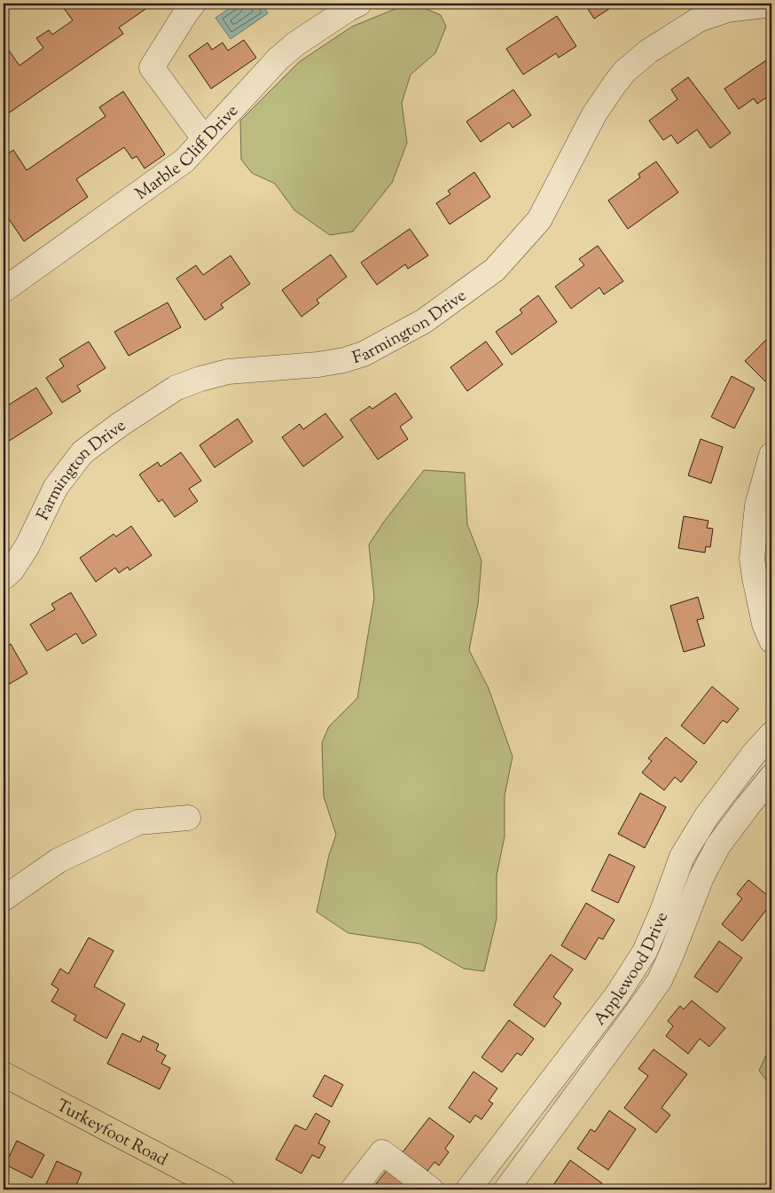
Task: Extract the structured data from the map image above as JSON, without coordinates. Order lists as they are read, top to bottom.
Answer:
{
  "streets": {
    "main road": ["Turkeyfoot Road"],
    "street": ["Marble Cliff Drive", "Farmington Drive", "Applewood Drive"]
  }
}
